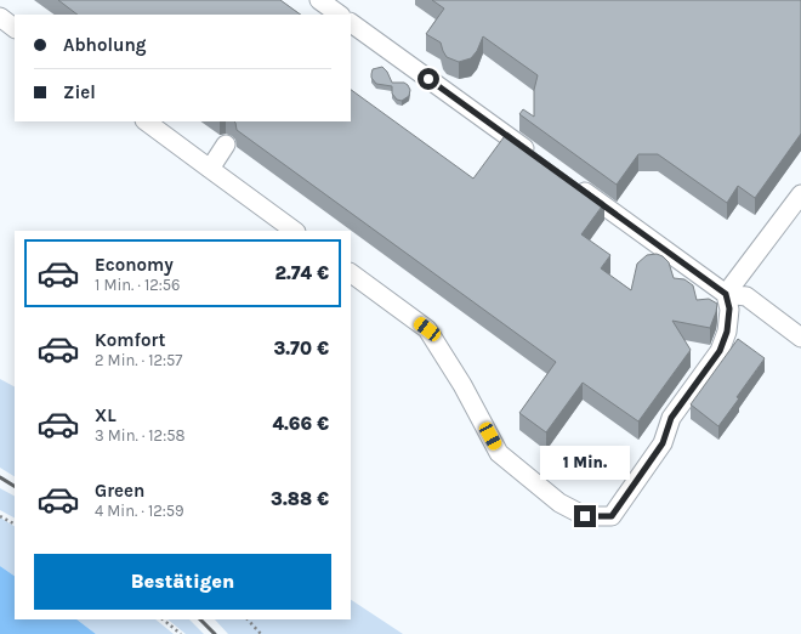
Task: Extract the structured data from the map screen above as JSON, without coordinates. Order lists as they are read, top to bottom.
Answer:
{
  "page": {
    "banner": ["Abholung", "Ziel"],
    "list": [
      {
        "name": "Economy",
        "note": "1 Min. · 12:56",
        "value": "2.74 €"
      },
      {
        "name": "Komfort",
        "note": "2 Min. · 12:57",
        "value": "3.70 €"
      },
      {
        "name": "XL",
        "note": "3 Min. · 12:58",
        "value": "4.66 €"
      },
      {
        "name": "Green",
        "note": "4 Min. · 12:59",
        "value": "3.88 €"
      }
    ],
    "bubble": "1 Min.",
    "buttons": "Bestätigen"
  }
}
